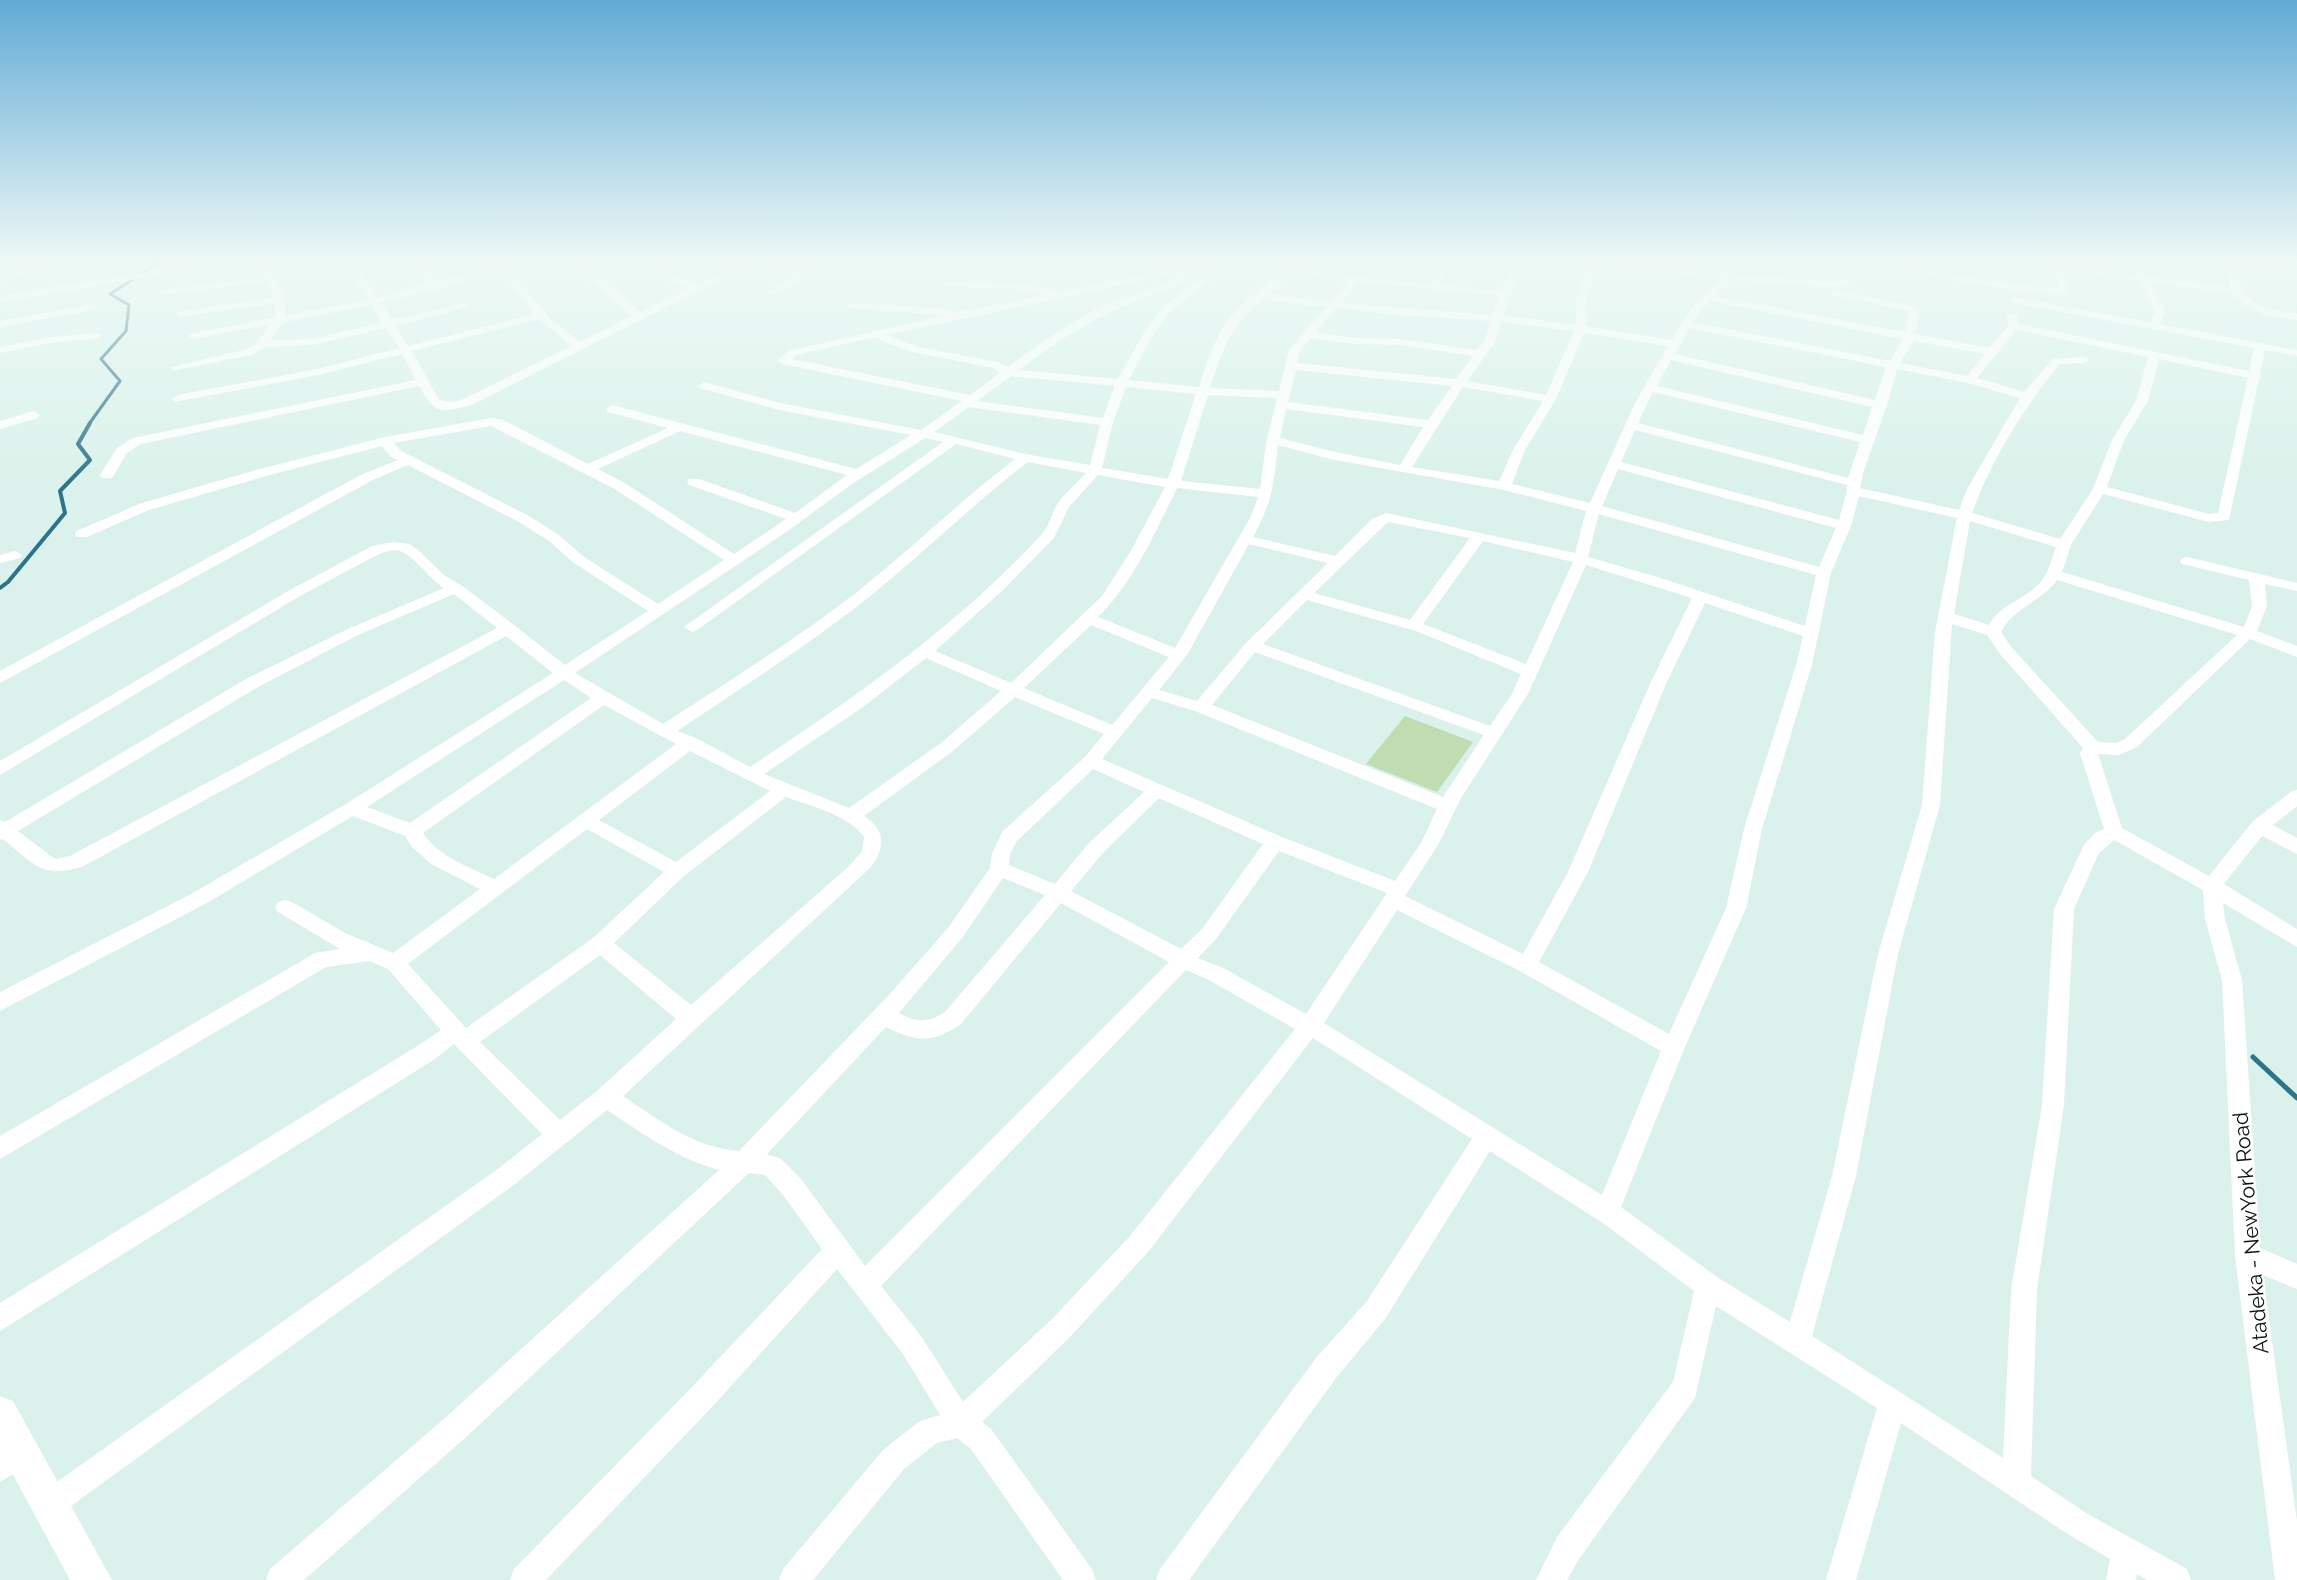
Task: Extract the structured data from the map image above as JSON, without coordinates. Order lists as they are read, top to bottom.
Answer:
{
  "streets": {
    "street": ["Atadeka - NewYork Road"]
  }
}
